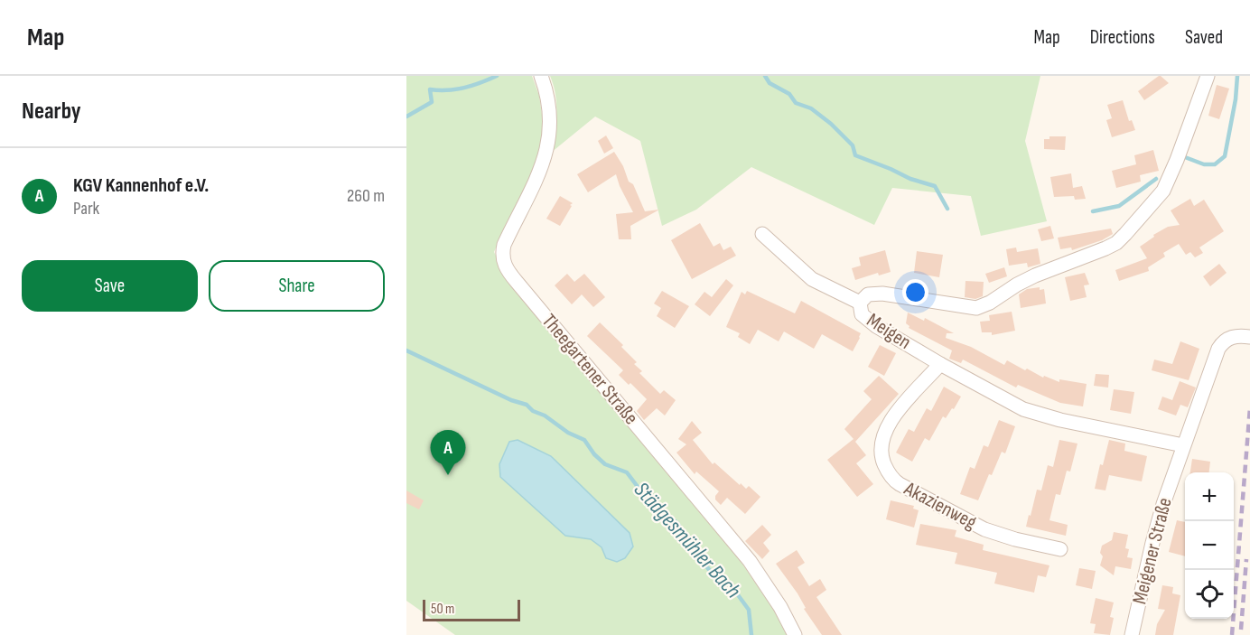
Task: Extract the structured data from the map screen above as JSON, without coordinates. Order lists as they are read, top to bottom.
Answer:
{
  "streets": {
    "street": [
      "Meigen",
      "Theegartener Straße",
      "Akazienweg",
      "Meigener Straße"
    ]
  },
  "crossings": [
    ["Meigen", "Akazienweg"],
    ["Meigen", "Meigener Straße"]
  ],
  "water": ["Städgesmühler Bach"],
  "scale_bar": "50 m",
  "page": {
    "header": "Map",
    "nav": ["Map", "Directions", "Saved"],
    "heading": "Nearby",
    "list": [
      {
        "mark": "A",
        "name": "KGV Kannenhof e.V.",
        "note": "Park",
        "value": "260 m"
      }
    ],
    "buttons": ["Save", "Share"],
    "pins": "A",
    "map_buttons": ["+", "−"],
    "scale": "50 m"
  }
}
